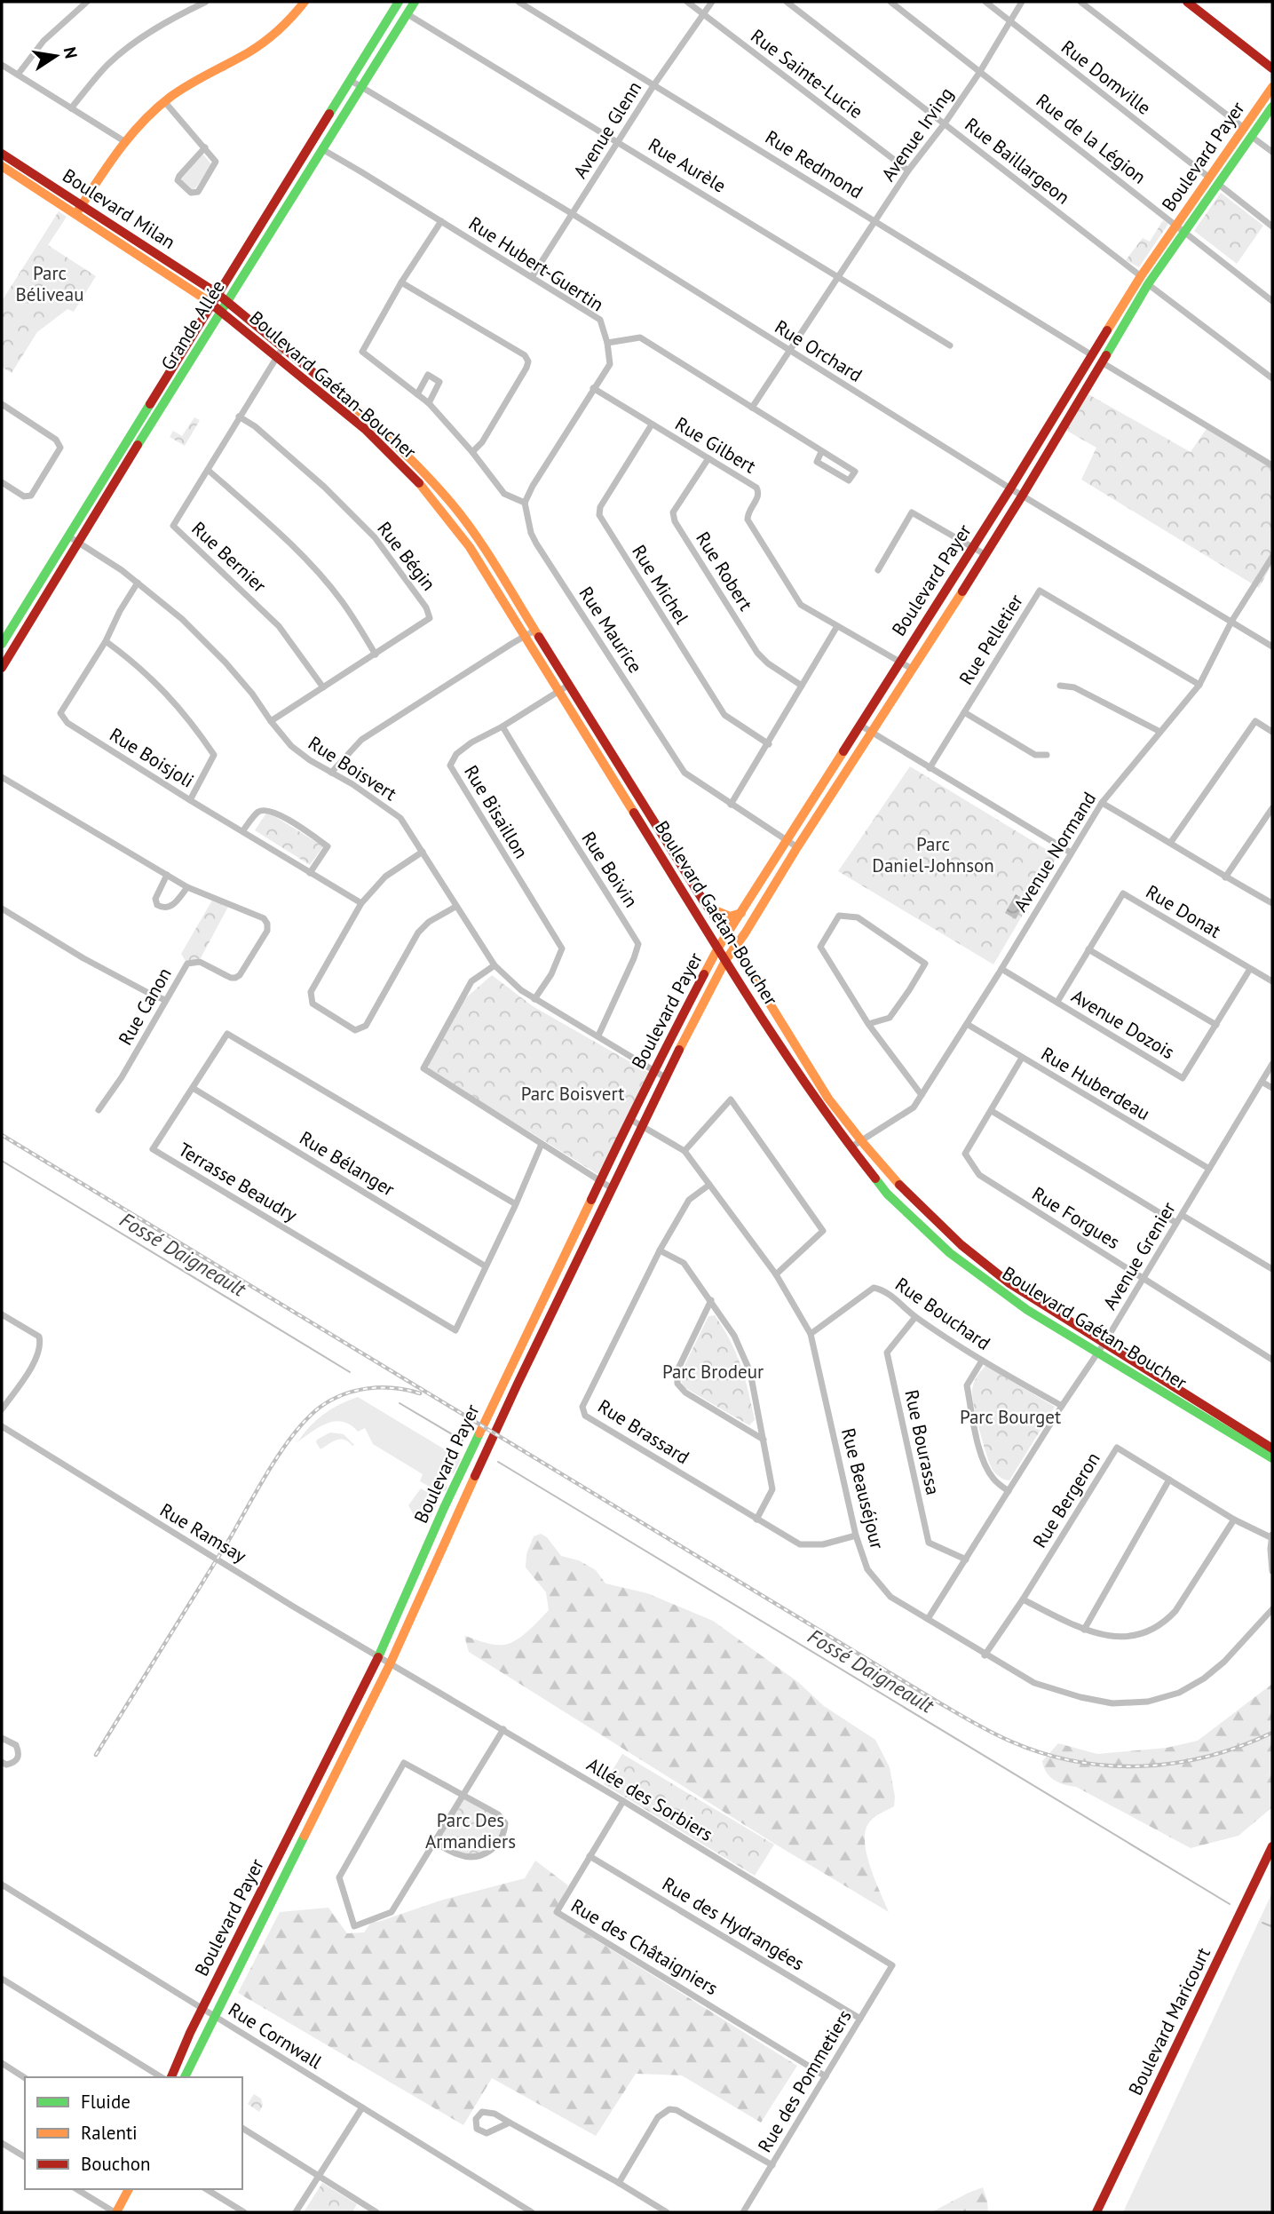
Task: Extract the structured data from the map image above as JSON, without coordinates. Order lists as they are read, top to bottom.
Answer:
{
  "streets": {
    "street": [
      "Rue Sainte-Lucie",
      "Rue Domville",
      "Avenue Glenn",
      "Avenue Irving",
      "Rue de la Légion",
      "Boulevard Payer",
      "Rue Baillargeon",
      "Rue Redmond",
      "Rue Aurèle",
      "Boulevard Milan",
      "Rue Hubert-Guertin",
      "Grande Allée",
      "Rue Orchard",
      "Boulevard Gaétan-Boucher",
      "Rue Gilbert",
      "Rue Bégin",
      "Rue Bernier",
      "Rue Robert",
      "Rue Michel",
      "Rue Maurice",
      "Rue Pelletier",
      "Rue Boisjoli",
      "Rue Boisvert",
      "Rue Bisaillon",
      "Avenue Normand",
      "Rue Boivin",
      "Rue Donat",
      "Rue Canon",
      "Avenue Dozois",
      "Rue Huberdeau",
      "Rue Bélanger",
      "Terrasse Beaudry",
      "Rue Forgues",
      "Avenue Grenier",
      "Rue Bouchard",
      "Rue Brassard",
      "Rue Bourassa",
      "Rue Beauséjour",
      "Rue Bergeron",
      "Rue Ramsay",
      "Allée des Sorbiers",
      "Rue des Hydrangées",
      "Rue des Châtaigniers",
      "Boulevard Maricourt",
      "Rue Cornwall",
      "Rue des Pommetiers"
    ]
  },
  "crossings": [
    ["Rue Sainte-Lucie", "Avenue Glenn"],
    ["Rue Sainte-Lucie", "Avenue Irving"],
    ["Rue Domville", "Avenue Irving"],
    ["Rue Domville", "Boulevard Payer"],
    ["Avenue Glenn", "Rue Redmond"],
    ["Avenue Glenn", "Rue Aurèle"],
    ["Avenue Glenn", "Rue Hubert-Guertin"],
    ["Avenue Glenn", "Rue Orchard"],
    ["Avenue Irving", "Rue de la Légion"],
    ["Avenue Irving", "Rue Baillargeon"],
    ["Avenue Irving", "Rue Redmond"],
    ["Avenue Irving", "Rue Aurèle"],
    ["Avenue Irving", "Rue Orchard"],
    ["Rue de la Légion", "Boulevard Payer"],
    ["Boulevard Payer", "Rue Baillargeon"],
    ["Boulevard Payer", "Rue Redmond"],
    ["Boulevard Payer", "Rue Orchard"],
    ["Boulevard Payer", "Boulevard Gaétan-Boucher"],
    ["Boulevard Payer", "Rue Gilbert"],
    ["Boulevard Payer", "Rue Maurice"],
    ["Boulevard Payer", "Rue Boisvert"],
    ["Boulevard Payer", "Rue Beauséjour"],
    ["Boulevard Payer", "Rue Ramsay"],
    ["Boulevard Payer", "Allée des Sorbiers"],
    ["Boulevard Payer", "Rue Cornwall"],
    ["Rue Aurèle", "Grande Allée"],
    ["Boulevard Milan", "Grande Allée"],
    ["Boulevard Milan", "Boulevard Gaétan-Boucher"],
    ["Rue Hubert-Guertin", "Grande Allée"],
    ["Grande Allée", "Rue Orchard"],
    ["Grande Allée", "Boulevard Gaétan-Boucher"],
    ["Grande Allée", "Rue Boisvert"],
    ["Rue Orchard", "Avenue Normand"],
    ["Boulevard Gaétan-Boucher", "Rue Bernier"],
    ["Boulevard Gaétan-Boucher", "Rue Bisaillon"],
    ["Boulevard Gaétan-Boucher", "Avenue Normand"],
    ["Boulevard Gaétan-Boucher", "Avenue Grenier"],
    ["Rue Gilbert", "Rue Robert"],
    ["Rue Gilbert", "Rue Michel"],
    ["Rue Bégin", "Rue Bernier"],
    ["Rue Bégin", "Rue Boisvert"],
    ["Rue Pelletier", "Avenue Normand"],
    ["Rue Boisjoli", "Rue Boisvert"],
    ["Rue Boisvert", "Rue Bisaillon"],
    ["Rue Boisvert", "Rue Boivin"],
    ["Rue Bisaillon", "Rue Boivin"],
    ["Avenue Normand", "Avenue Dozois"],
    ["Avenue Normand", "Rue Huberdeau"],
    ["Rue Donat", "Avenue Dozois"],
    ["Rue Huberdeau", "Rue Forgues"],
    ["Rue Huberdeau", "Avenue Grenier"],
    ["Rue Bélanger", "Terrasse Beaudry"],
    ["Rue Forgues", "Avenue Grenier"],
    ["Avenue Grenier", "Rue Bouchard"],
    ["Avenue Grenier", "Rue Bourassa"],
    ["Avenue Grenier", "Rue Beauséjour"],
    ["Rue Bouchard", "Rue Bourassa"],
    ["Rue Bouchard", "Rue Beauséjour"],
    ["Rue Brassard", "Rue Beauséjour"],
    ["Rue Beauséjour", "Rue Bergeron"],
    ["Rue Ramsay", "Allée des Sorbiers"],
    ["Allée des Sorbiers", "Rue des Châtaigniers"],
    ["Allée des Sorbiers", "Rue des Pommetiers"],
    ["Rue des Hydrangées", "Rue des Châtaigniers"],
    ["Rue des Hydrangées", "Rue des Pommetiers"],
    ["Rue des Châtaigniers", "Rue des Pommetiers"]
  ],
  "water": ["Fossé Daigneault"],
  "parks": [
    "Parc Béliveau",
    "Parc Daniel-Johnson",
    "Parc Boisvert",
    "Parc Brodeur",
    "Parc Bourget",
    "Parc Des Armandiers"
  ],
  "legend": ["Fluide", "Ralenti", "Bouchon"],
  "north": "right"
}
